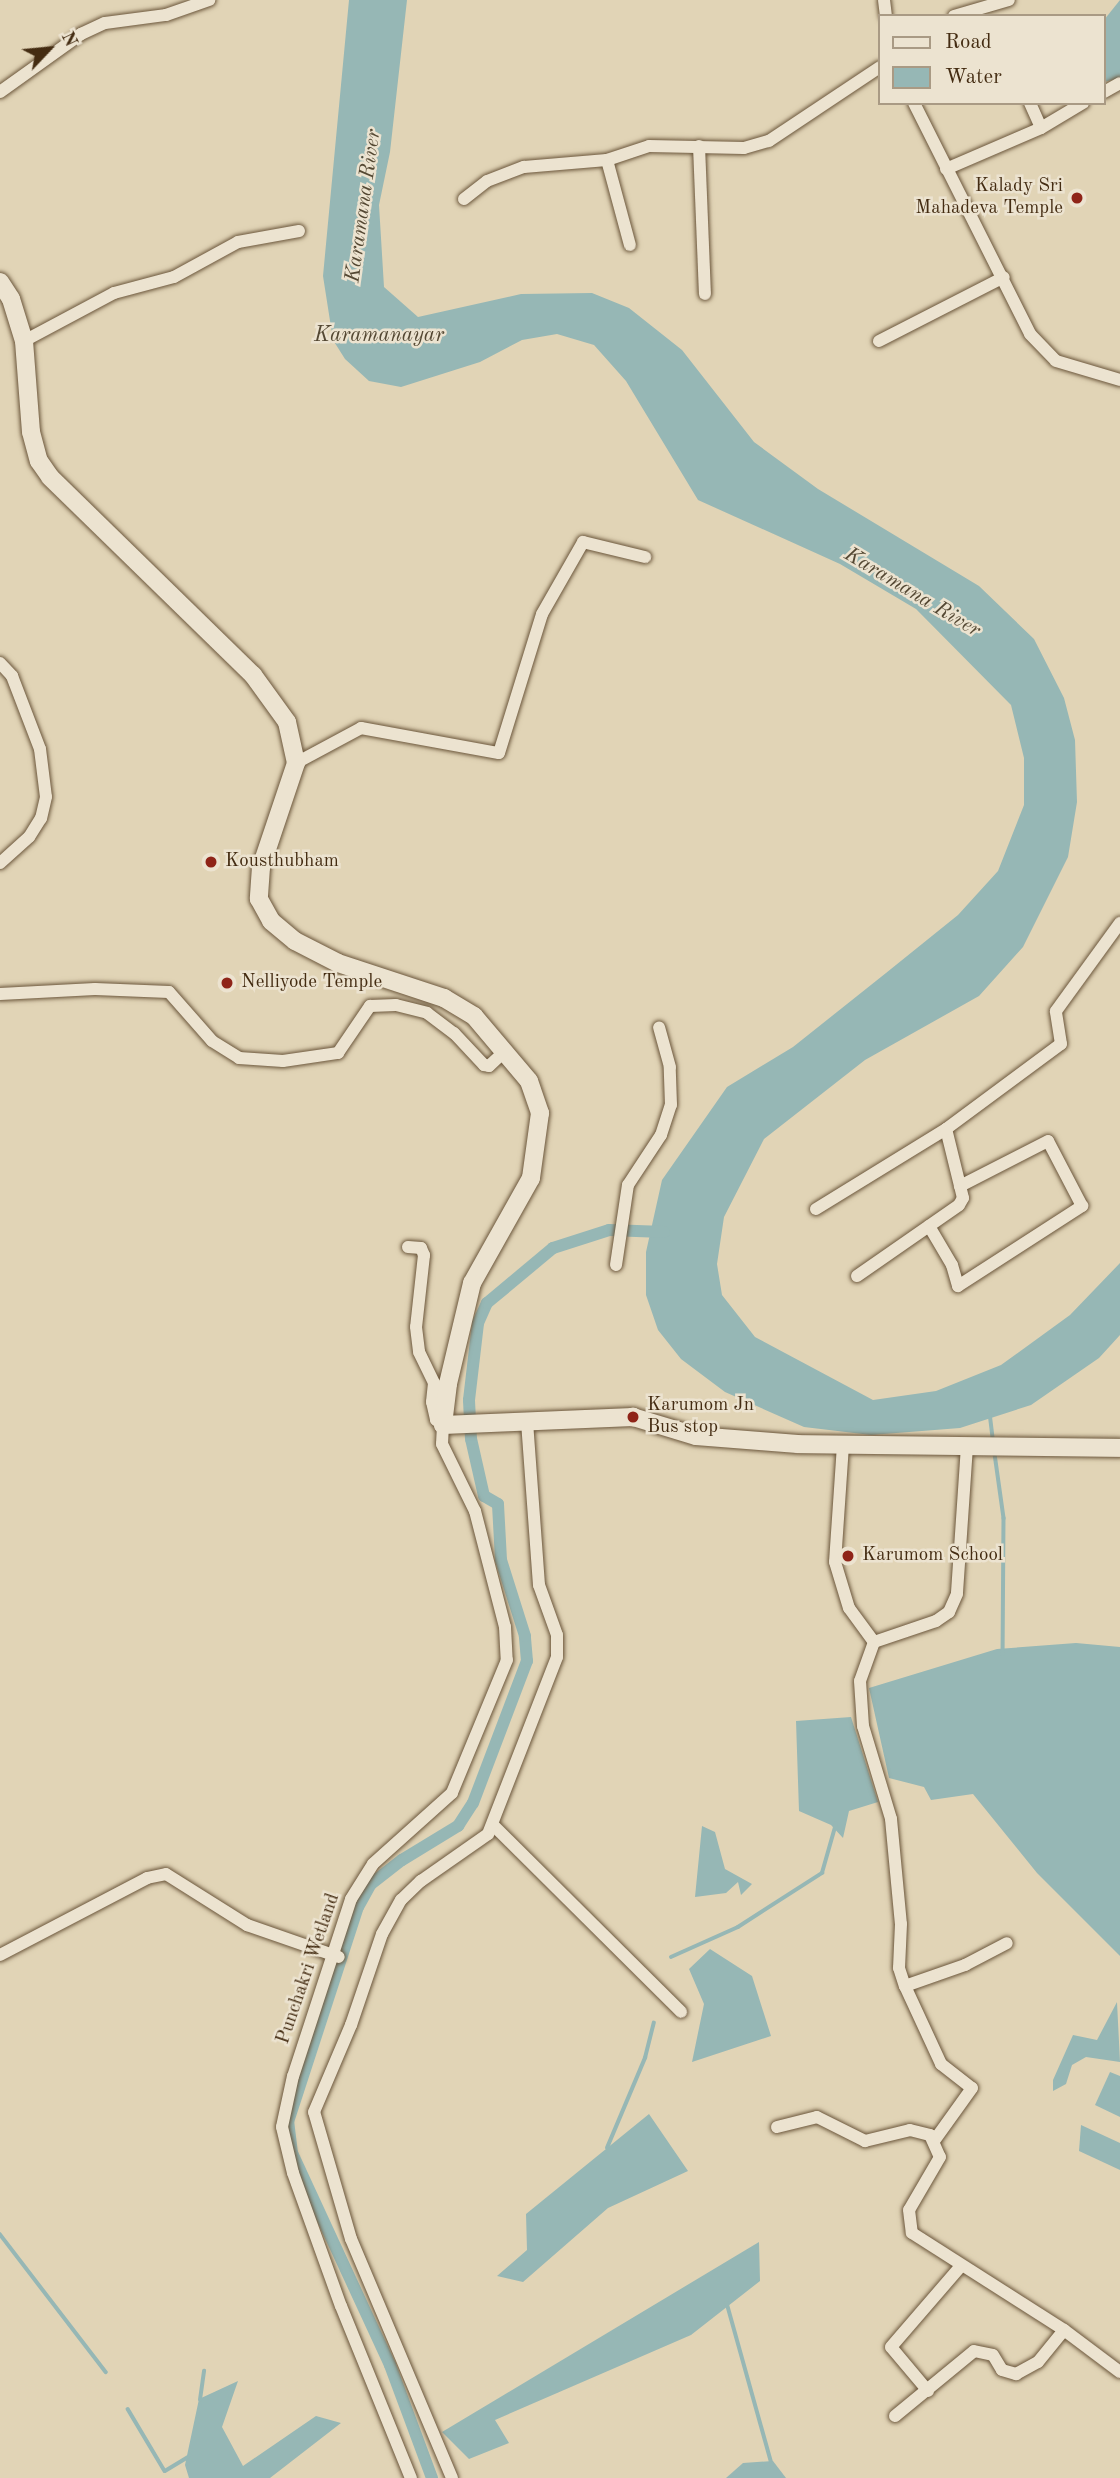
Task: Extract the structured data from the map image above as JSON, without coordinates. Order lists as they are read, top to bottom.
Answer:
{
  "streets": {
    "street": ["Punchakri Wetland"]
  },
  "water": ["Karamana River", "Karamanayar"],
  "places": [
    "Kalady Sri Mahadeva Temple",
    "Kousthubham",
    "Nelliyode Temple",
    "Karumom Jn Bus stop",
    "Karumom School"
  ],
  "legend": ["Road", "Water"],
  "north": "top right"
}
